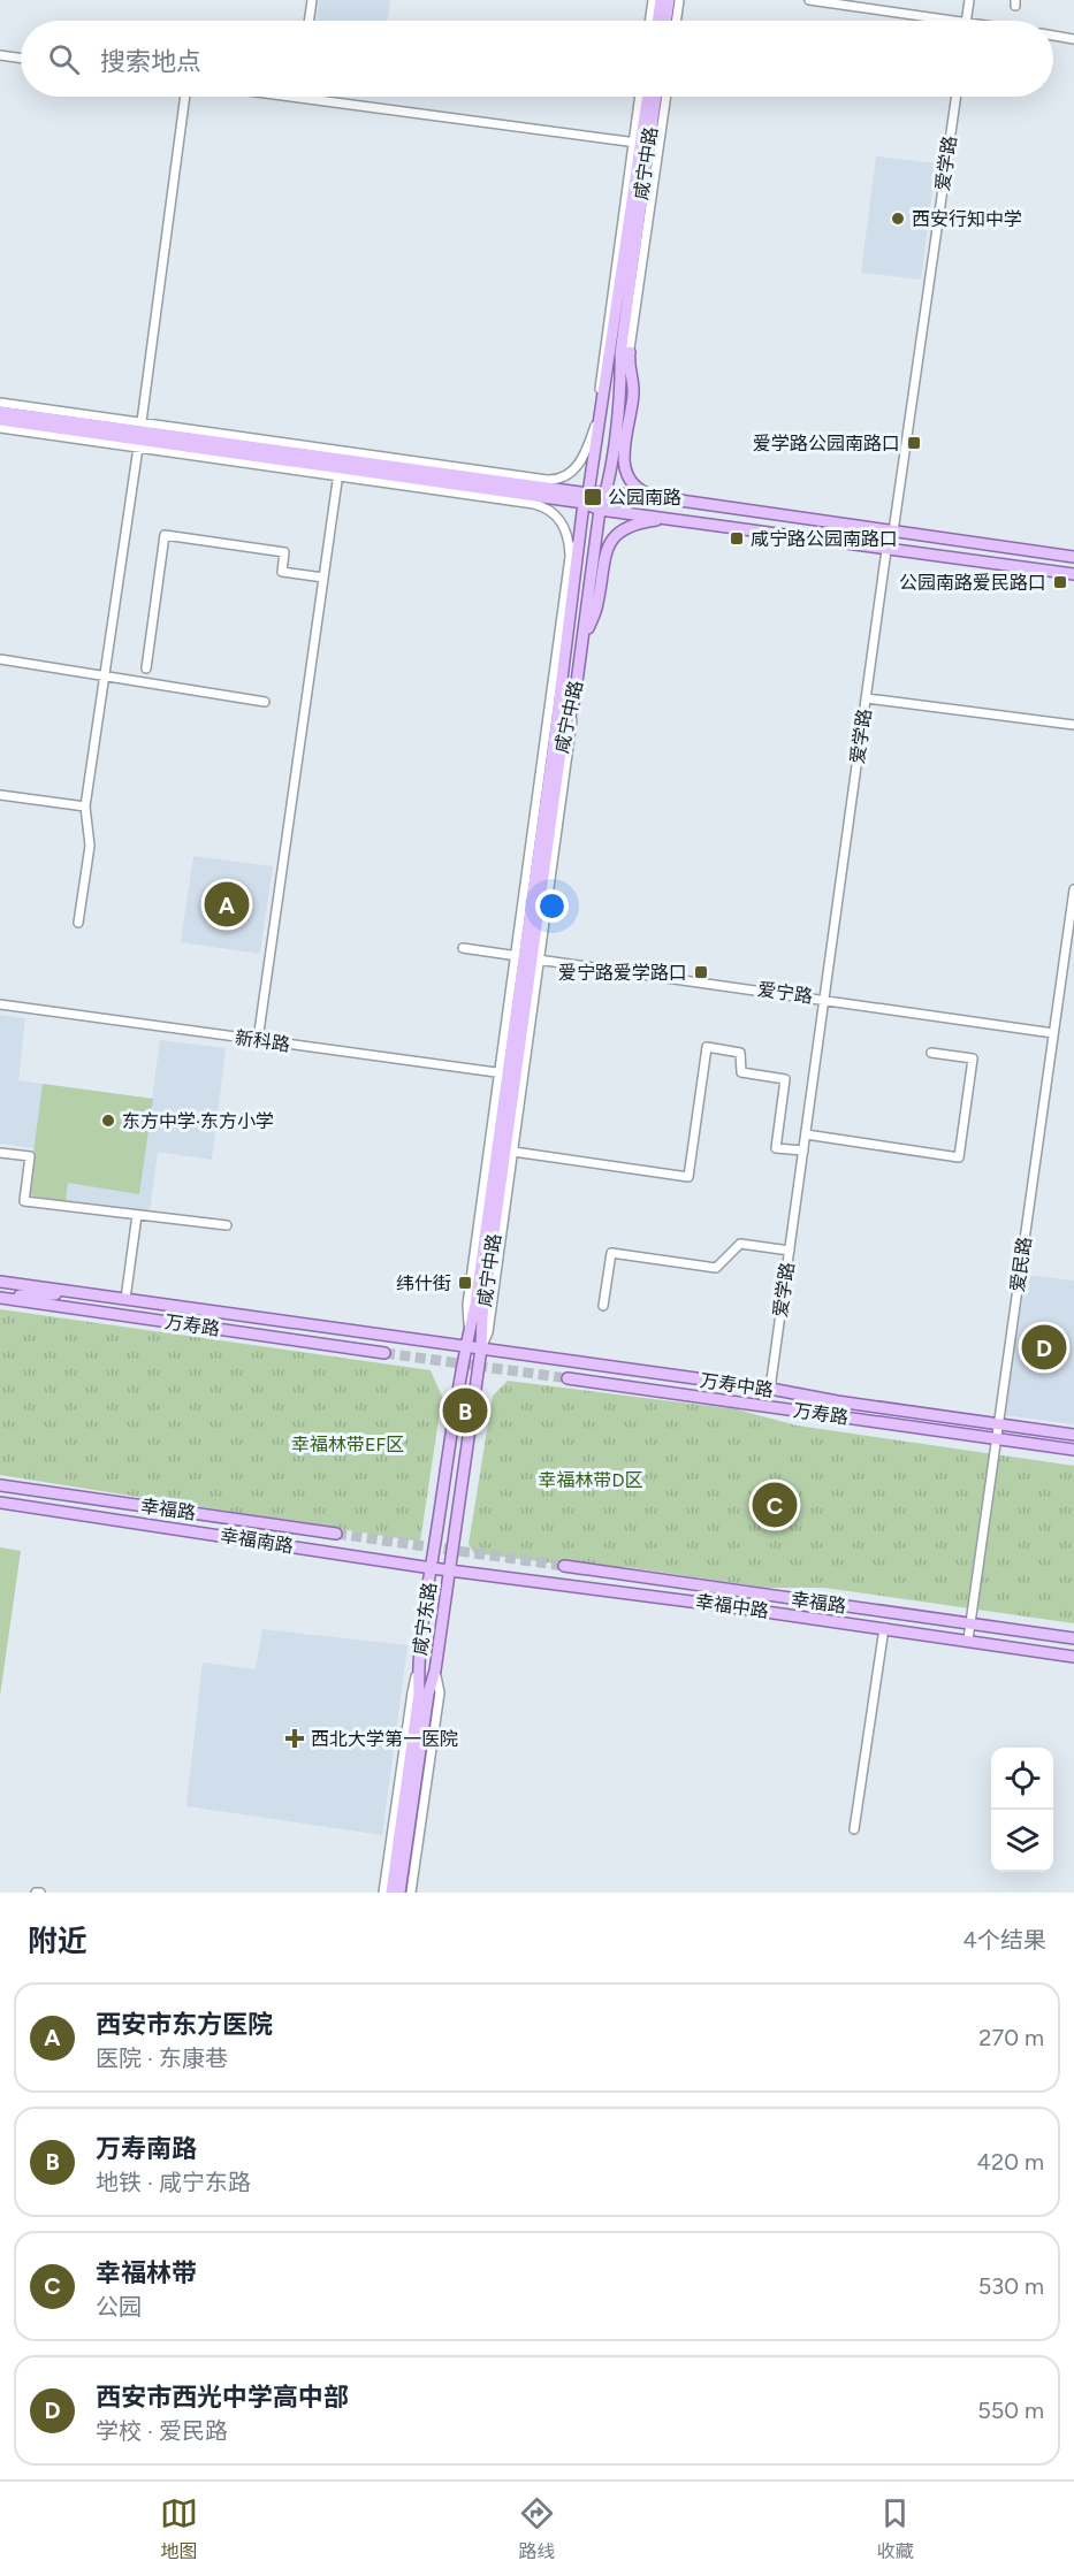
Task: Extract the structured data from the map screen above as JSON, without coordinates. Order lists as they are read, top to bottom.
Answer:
{
  "streets": {
    "main road": [
      "咸宁中路",
      "万寿路",
      "万寿中路",
      "幸福路",
      "幸福南路",
      "幸福中路",
      "咸宁东路"
    ],
    "street": [
      "爱学路",
      "爱宁路",
      "新科路",
      "爱民路"
    ]
  },
  "crossings": [
    ["咸宁中路", "爱宁路"],
    ["咸宁中路", "新科路"],
    ["咸宁中路", "万寿中路"],
    ["咸宁中路", "咸宁东路"],
    ["爱学路", "爱宁路"],
    ["爱学路", "万寿中路"],
    ["爱宁路", "爱民路"],
    ["爱民路", "万寿路"],
    ["爱民路", "万寿中路"],
    ["爱民路", "幸福路"],
    ["爱民路", "幸福中路"],
    ["万寿中路", "咸宁东路"],
    ["幸福南路", "幸福中路"],
    ["幸福南路", "咸宁东路"],
    ["幸福中路", "咸宁东路"]
  ],
  "parks": ["幸福林带EF区", "幸福林带D区"],
  "places": {
    "other": ["西安行知中学", "东方中学·东方小学"],
    "transit": [
      "爱学路公园南路口",
      "公园南路",
      "咸宁路公园南路口",
      "公园南路爱民路口",
      "爱宁路爱学路口",
      "纬什街"
    ],
    "health": ["西北大学第一医院"]
  },
  "page": {
    "search": "搜索地点",
    "pins": [
      "A",
      "D",
      "B",
      "C"
    ],
    "heading": ["附近", "4个结果"],
    "list": [
      {
        "mark": "A",
        "name": "西安市东方医院",
        "note": "医院 · 东康巷",
        "value": "270 m"
      },
      {
        "mark": "B",
        "name": "万寿南路",
        "note": "地铁 · 咸宁东路",
        "value": "420 m"
      },
      {
        "mark": "C",
        "name": "幸福林带",
        "note": "公园",
        "value": "530 m"
      },
      {
        "mark": "D",
        "name": "西安市西光中学高中部",
        "note": "学校 · 爱民路",
        "value": "550 m"
      }
    ],
    "nav": ["地图", "路线", "收藏"]
  }
}
